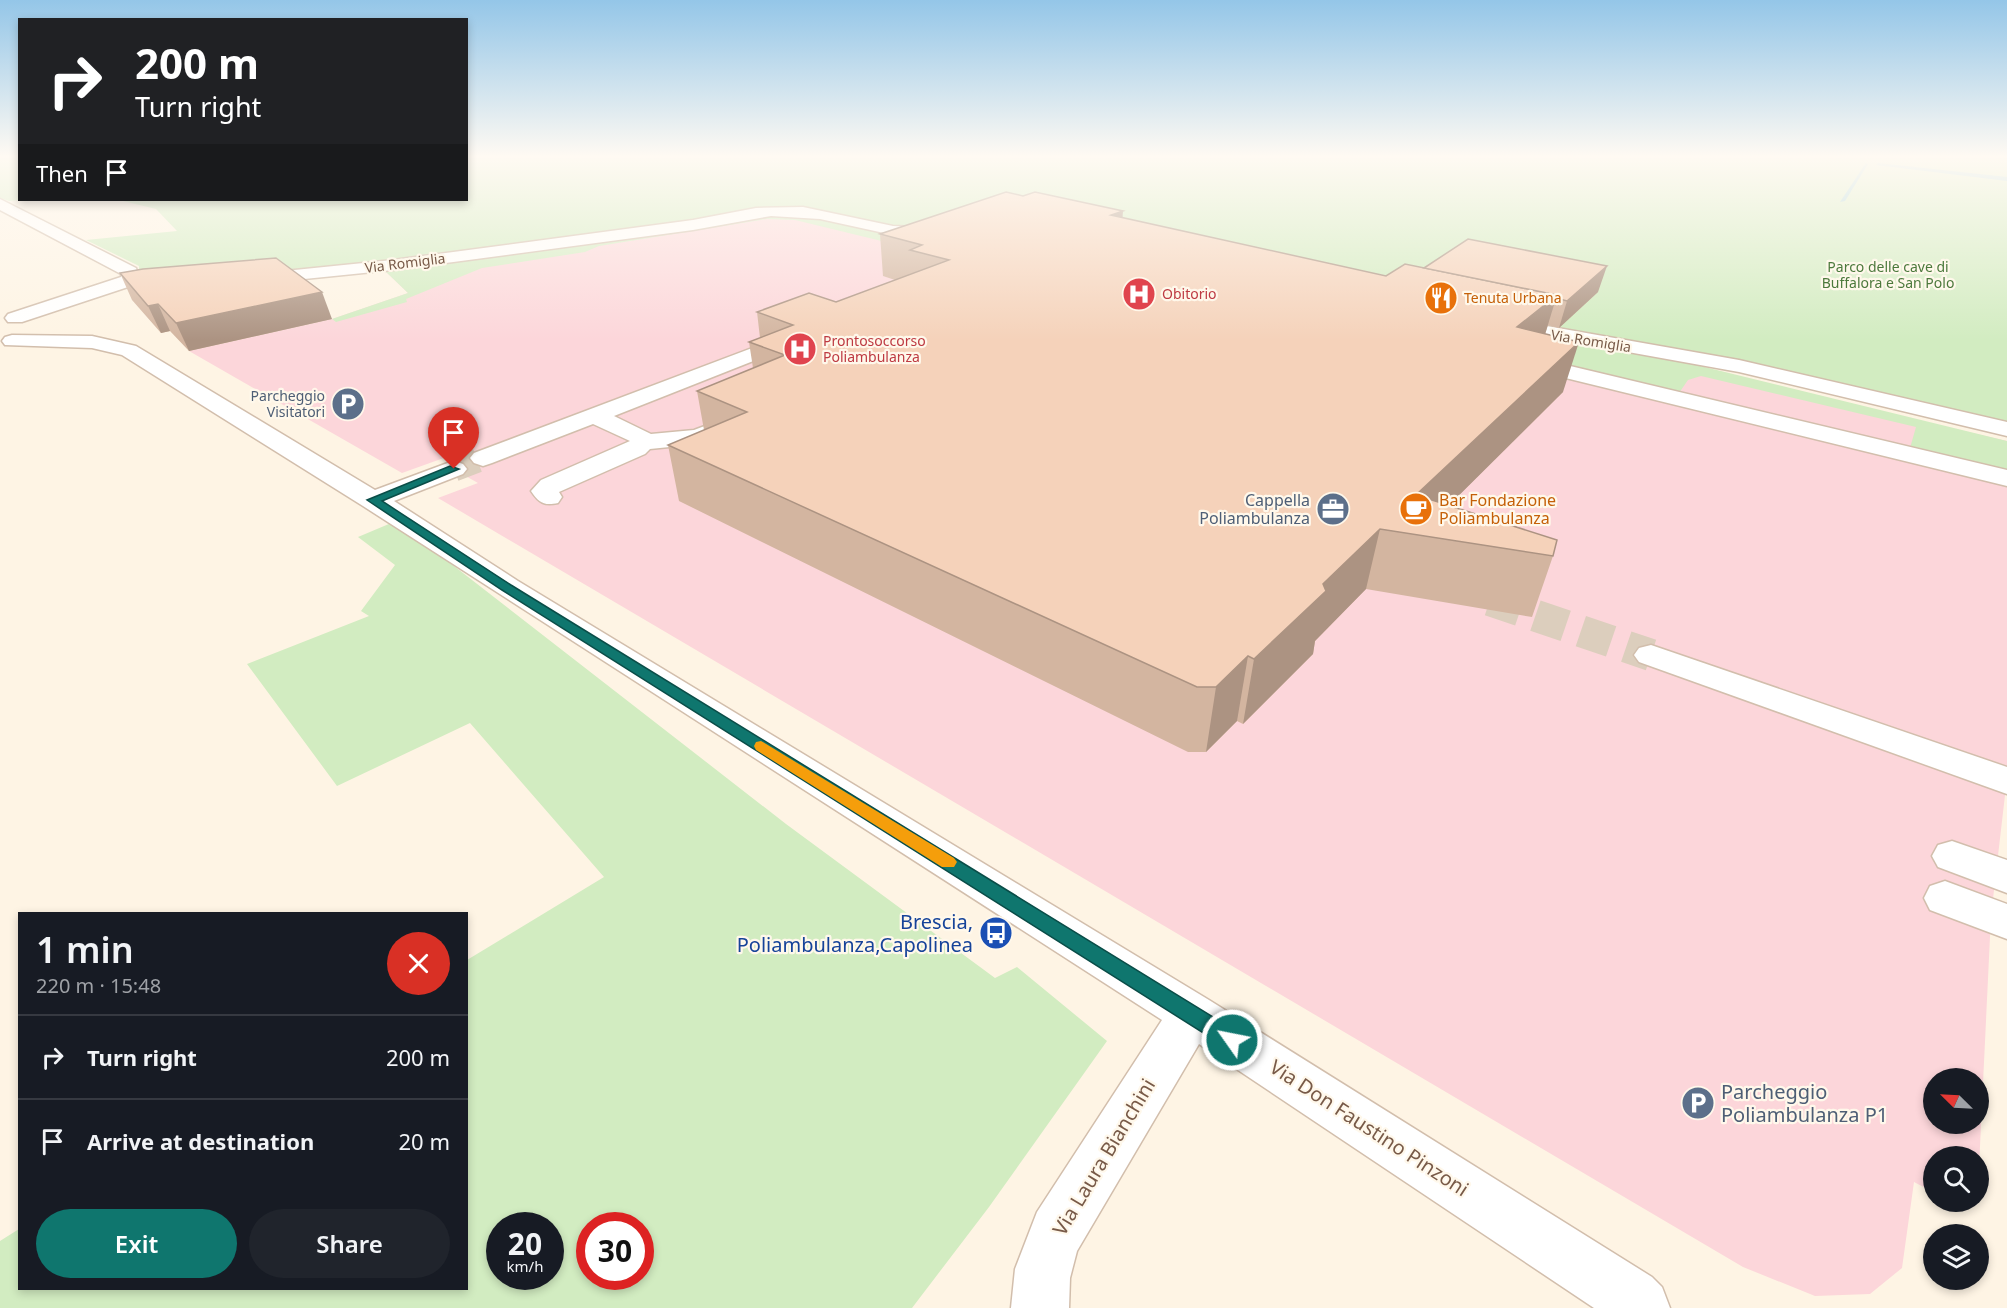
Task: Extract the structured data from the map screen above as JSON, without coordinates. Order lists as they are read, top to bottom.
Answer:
{
  "streets": {
    "street": ["Via Romiglia", "Via Don Faustino Pinzoni", "Via Laura Bianchini"]
  },
  "crossings": [
    ["Via Don Faustino Pinzoni", "Via Laura Bianchini"]
  ],
  "parks": ["Parco delle cave di Buffalora e San Polo"],
  "places": {
    "hospital": ["Obitorio", "Prontosoccorso Poliambulanza"],
    "restaurant": ["Tenuta Urbana"],
    "parking": ["Parcheggio Visitatori", "Parcheggio Poliambulanza P1"],
    "office": ["Cappella Poliambulanza"],
    "cafe": ["Bar Fondazione Poliambulanza"],
    "bus stop": ["Brescia, Poliambulanza,Capolinea"]
  },
  "north": "top left",
  "page": {
    "turn": ["200 m", "Turn right"],
    "then": "Then",
    "heading": ["1 min", "220 m · 15:48"],
    "list": [
      {
        "name": "Turn right",
        "value": "200 m"
      },
      {
        "name": "Arrive at destination",
        "value": "20 m"
      }
    ],
    "buttons": ["Exit", "Share"],
    "speed": "20 km/h",
    "limit": "30"
  }
}
